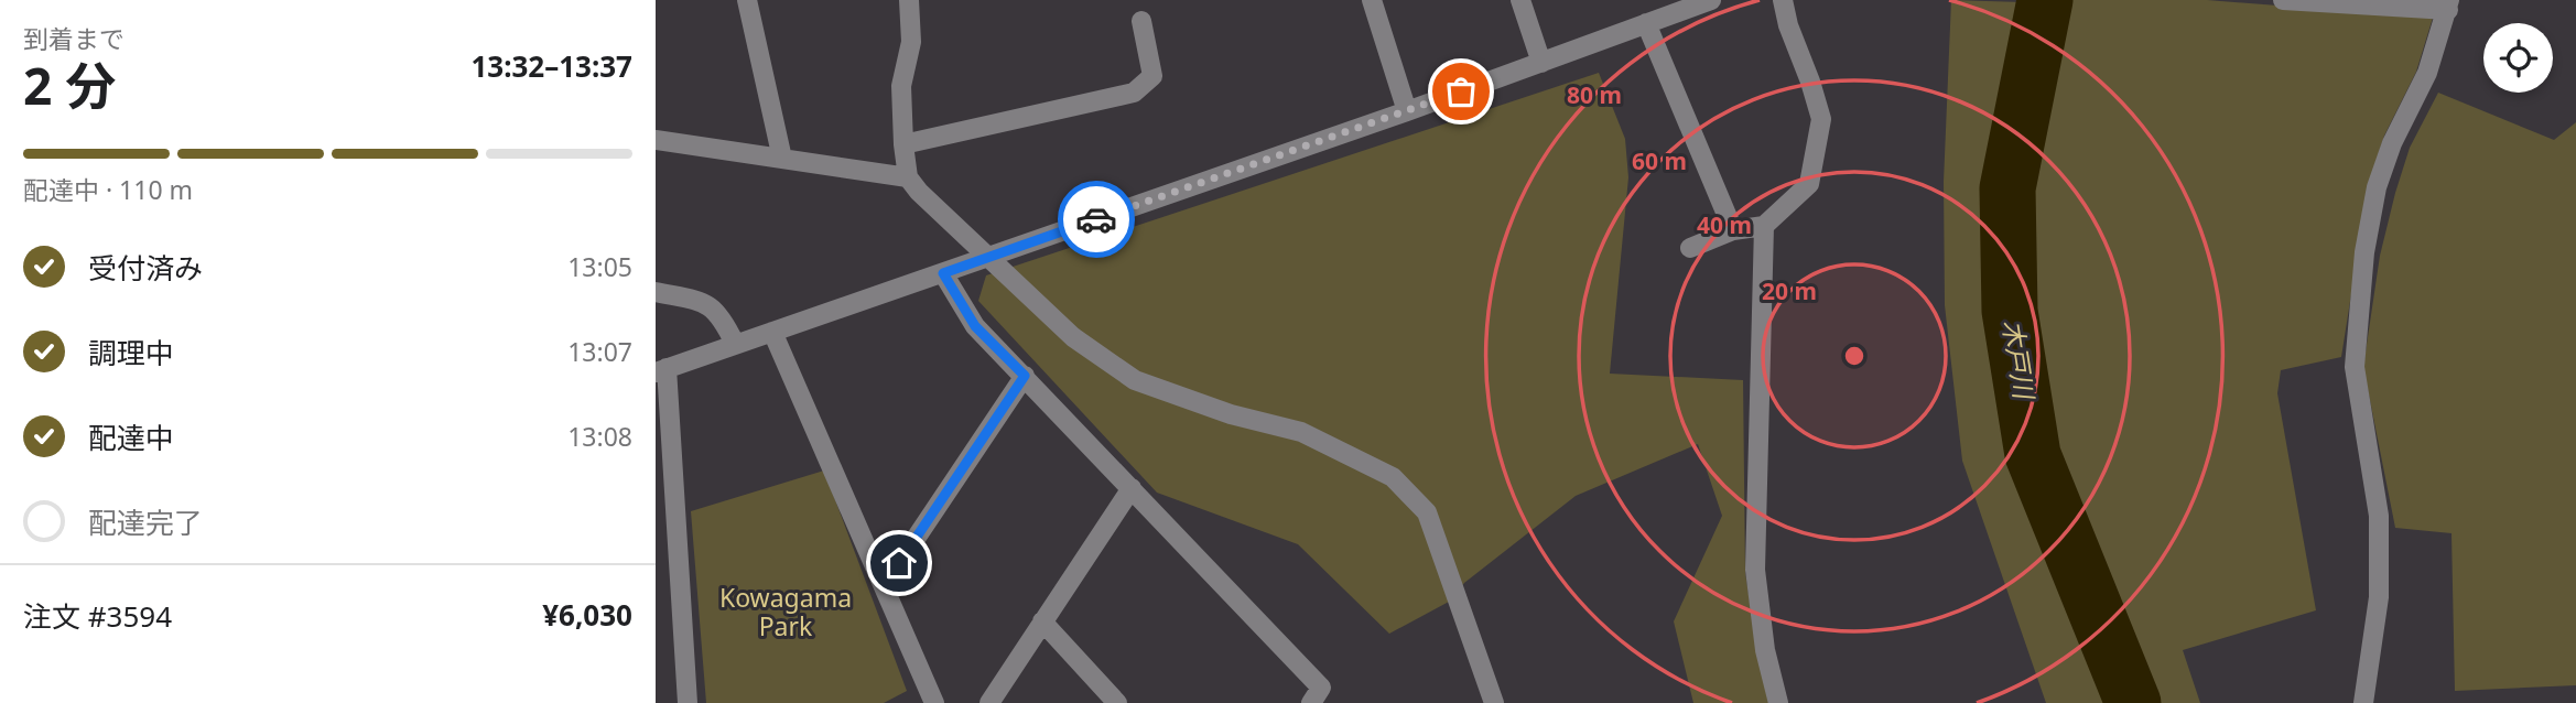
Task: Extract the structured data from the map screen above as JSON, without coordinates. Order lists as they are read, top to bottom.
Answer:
{
  "water": ["木戸川"],
  "parks": ["Kowagama Park"],
  "page": {
    "heading": ["2 分", "到着まで", "13:32–13:37"],
    "panel": ["注文 #3594", "¥6,030"],
    "bar": "配達中 · 110 m",
    "list": [
      ["受付済み", "13:05"],
      ["調理中", "13:07"],
      ["配達中", "13:08"],
      "配達完了"
    ]
  },
  "rings": [
    "80 m",
    "60 m",
    "40 m",
    "20 m"
  ]
}
